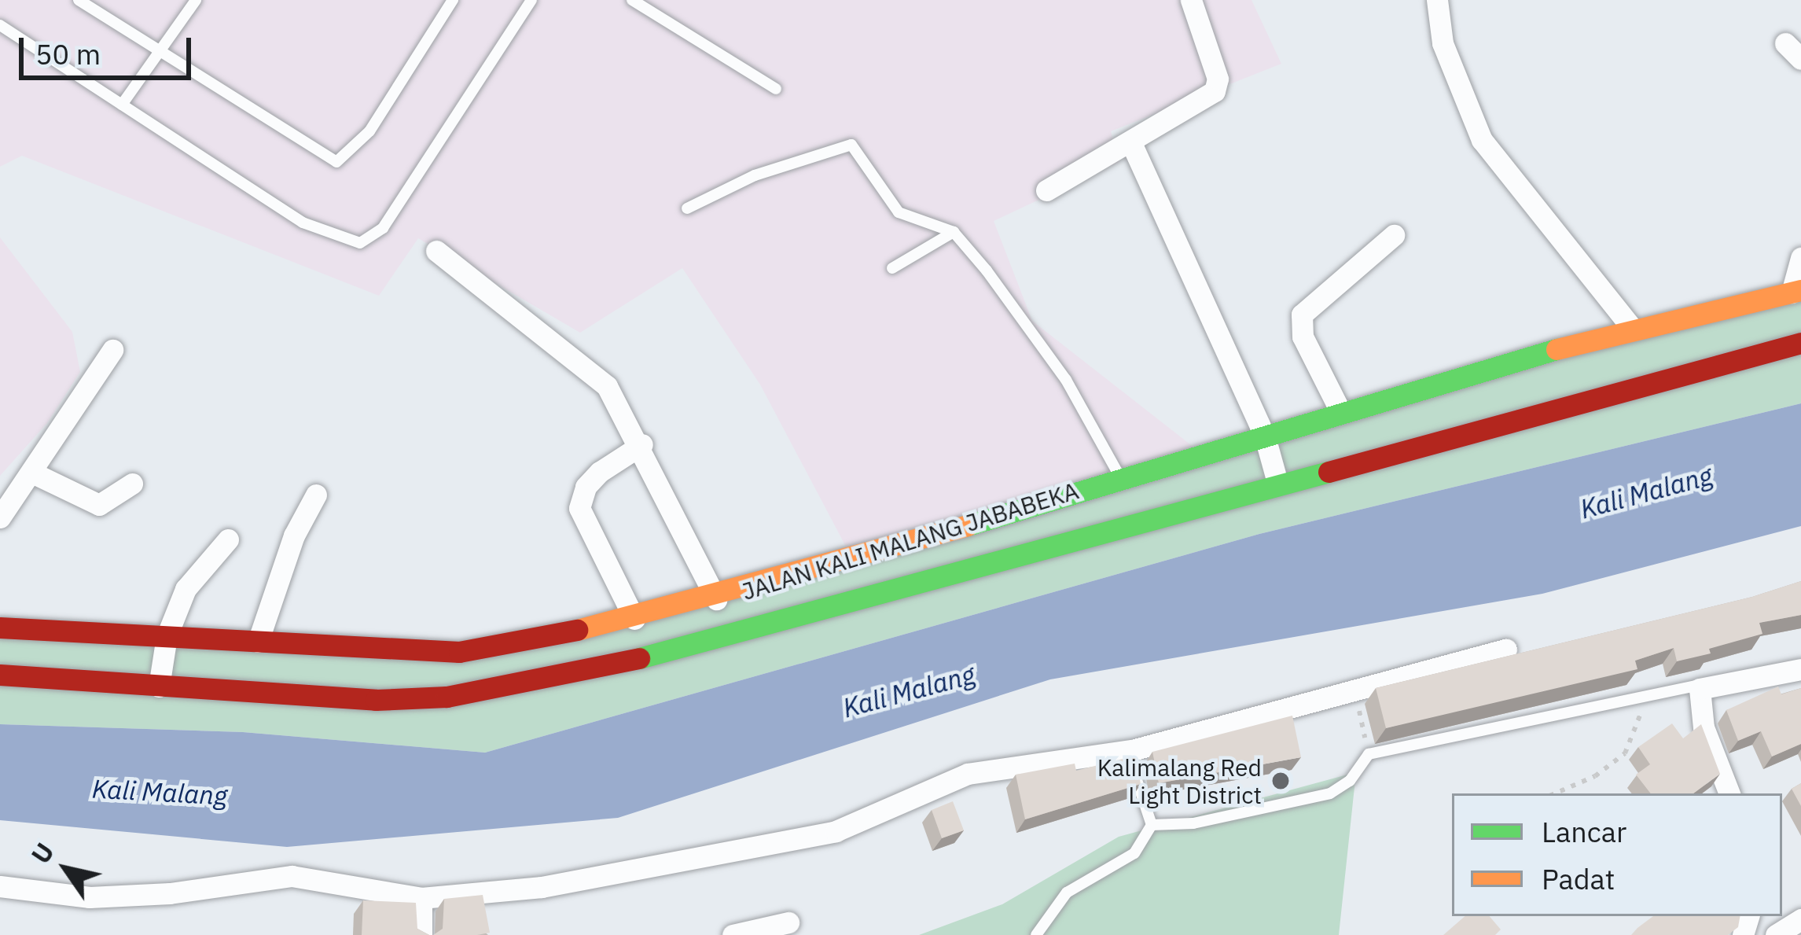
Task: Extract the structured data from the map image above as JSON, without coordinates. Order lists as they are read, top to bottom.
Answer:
{
  "streets": {
    "main road": ["JALAN KALI MALANG JABABEKA"]
  },
  "water": ["Kali Malang"],
  "places": ["Kalimalang Red Light District"],
  "legend": ["Lancar", "Padat"],
  "scale_bar": "50 m",
  "north": "top left"
}
